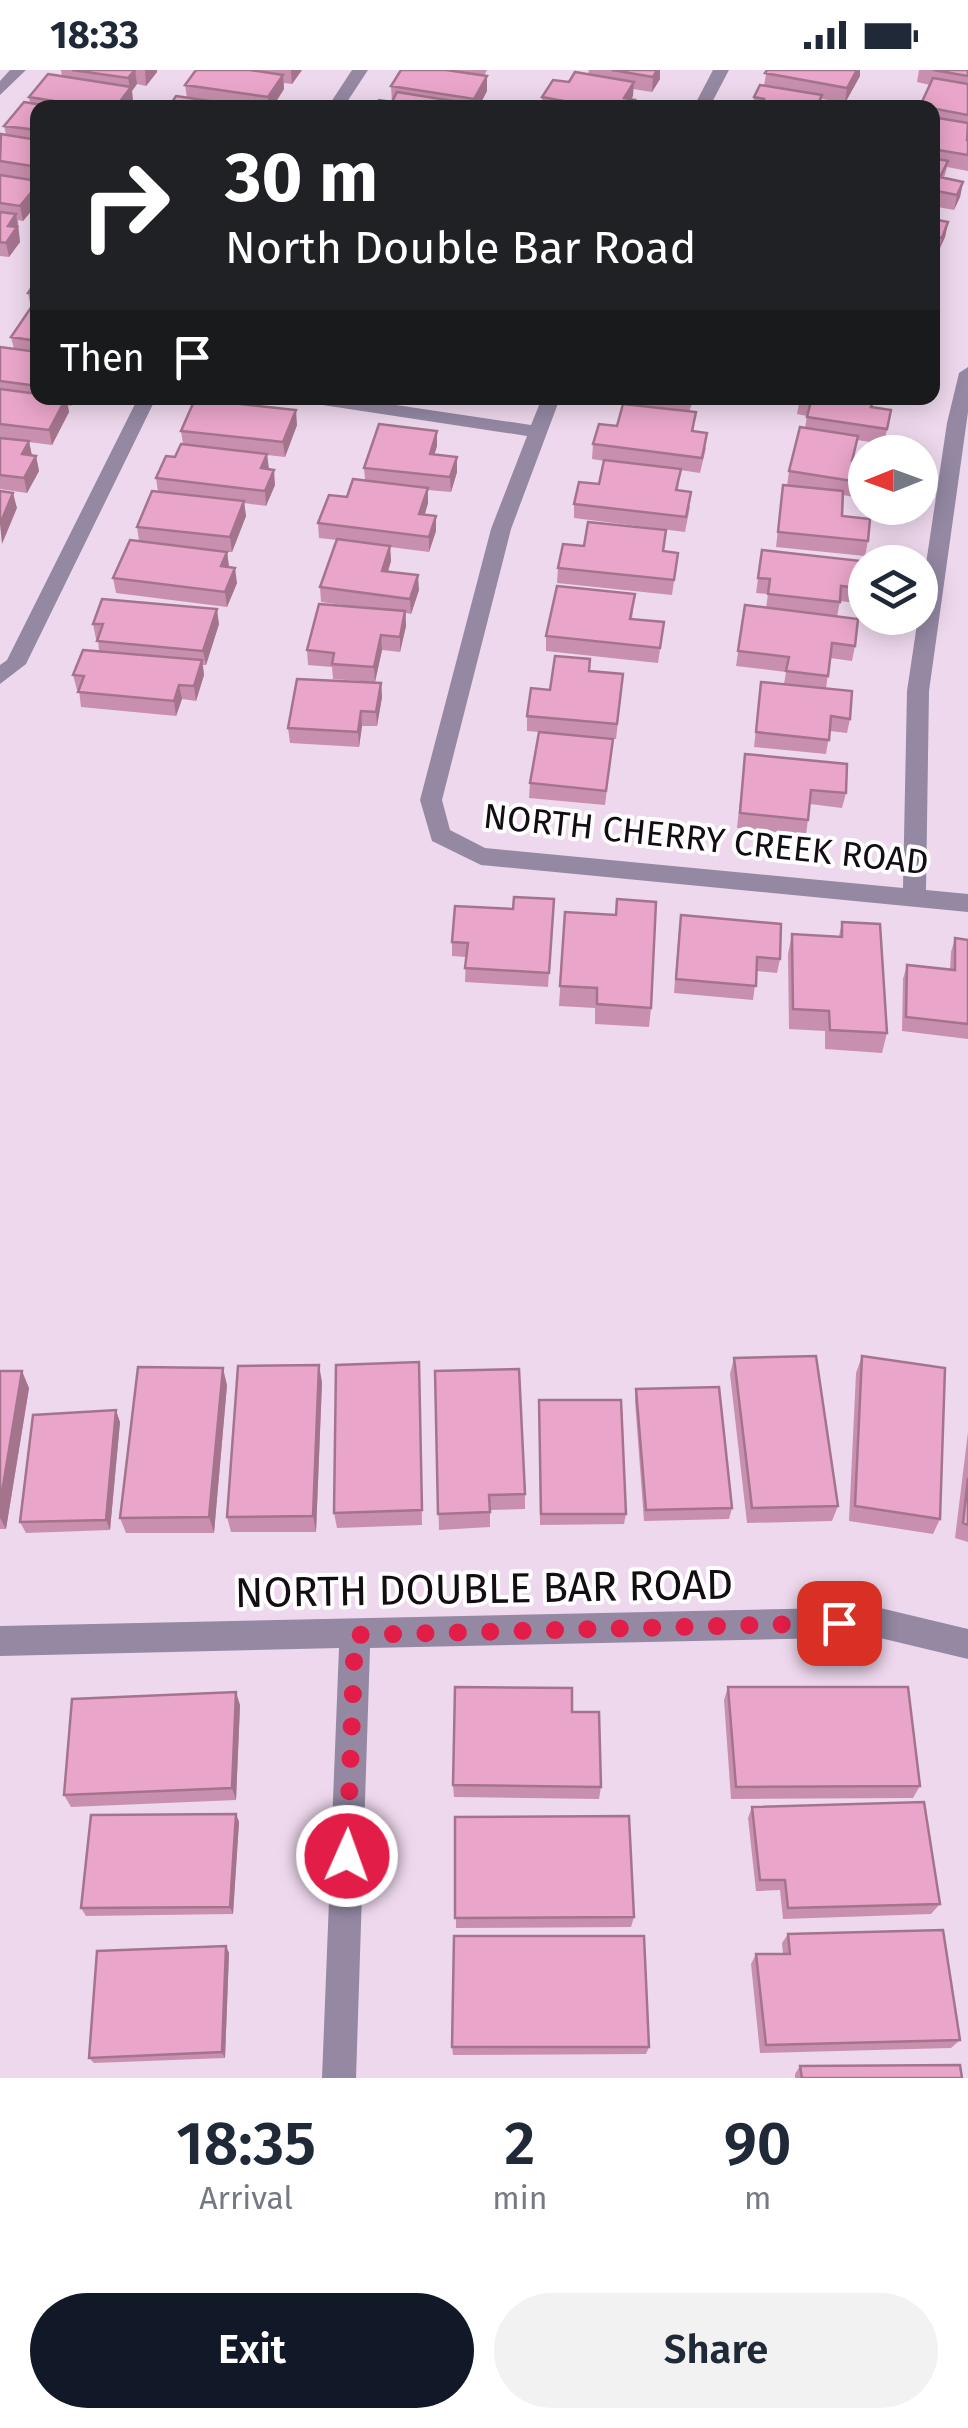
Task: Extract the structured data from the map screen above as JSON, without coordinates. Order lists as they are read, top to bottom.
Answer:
{
  "streets": {
    "street": ["NORTH CHERRY CREEK ROAD", "NORTH DOUBLE BAR ROAD"]
  },
  "north": "left",
  "page": {
    "status": "18:33",
    "turn": ["30 m", "North Double Bar Road"],
    "then": "Then",
    "eta": [
      "18:35",
      "Arrival",
      "2",
      "min",
      "90",
      "m"
    ],
    "buttons": ["Exit", "Share"]
  }
}
